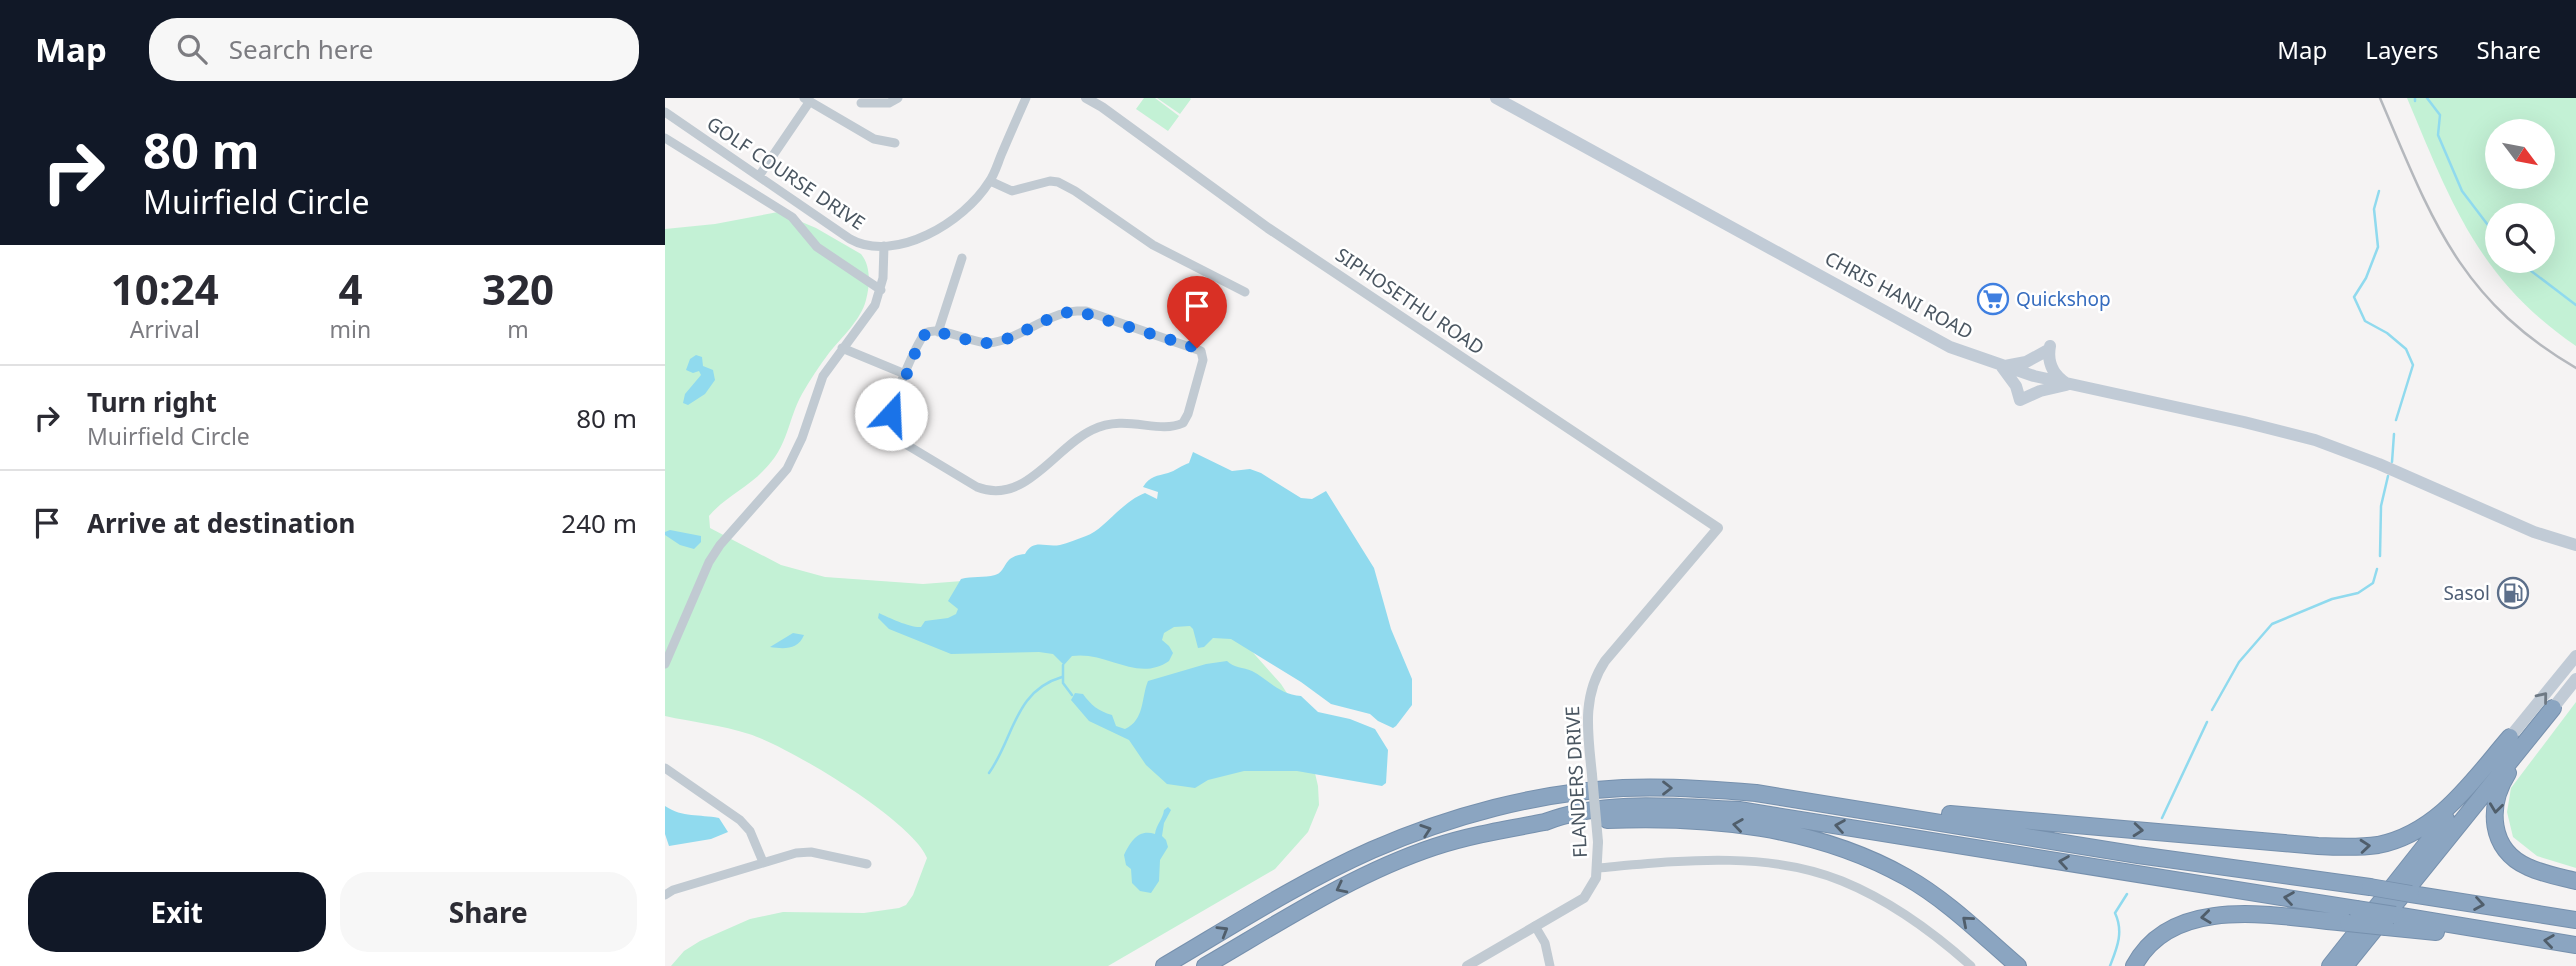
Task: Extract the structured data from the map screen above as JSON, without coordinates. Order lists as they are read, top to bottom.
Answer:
{
  "streets": {
    "main road": ["CHRIS HANI ROAD"],
    "street": ["GOLF COURSE DRIVE", "SIPHOSETHU ROAD", "FLANDERS DRIVE"]
  },
  "crossings": [
    ["SIPHOSETHU ROAD", "FLANDERS DRIVE"]
  ],
  "places": {
    "supermarket": ["Quickshop"],
    "fuel station": ["Sasol"]
  },
  "north": "bottom right",
  "page": {
    "header": "Map",
    "search": "Search here",
    "nav": ["Map", "Layers", "Share"],
    "turn": ["80 m", "Muirfield Circle"],
    "eta": [
      "10:24",
      "Arrival",
      "4",
      "min",
      "320",
      "m"
    ],
    "list": [
      {
        "name": "Turn right",
        "note": "Muirfield Circle",
        "value": "80 m"
      },
      {
        "name": "Arrive at destination",
        "value": "240 m"
      }
    ],
    "buttons": ["Exit", "Share"]
  }
}
